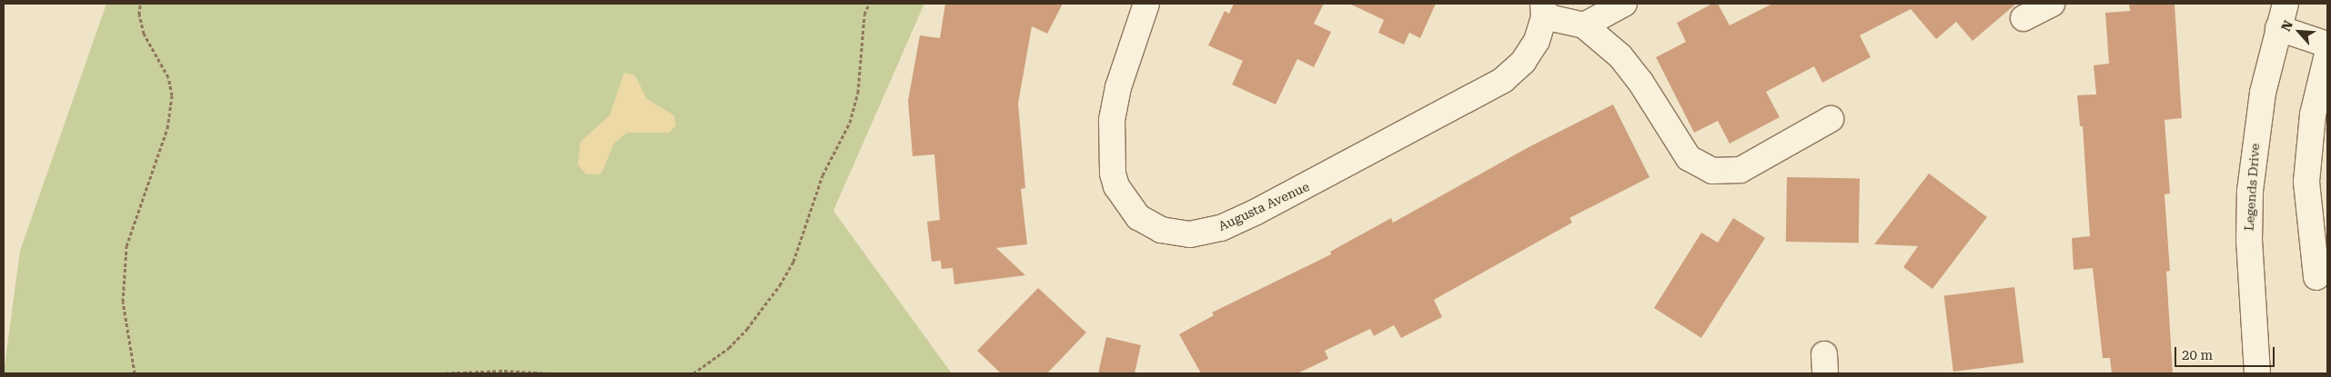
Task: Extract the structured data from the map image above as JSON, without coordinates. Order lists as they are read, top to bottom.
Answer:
{
  "streets": {
    "street": ["Legends Drive", "Augusta Avenue"]
  },
  "scale_bar": "20 m",
  "north": "top left"
}
